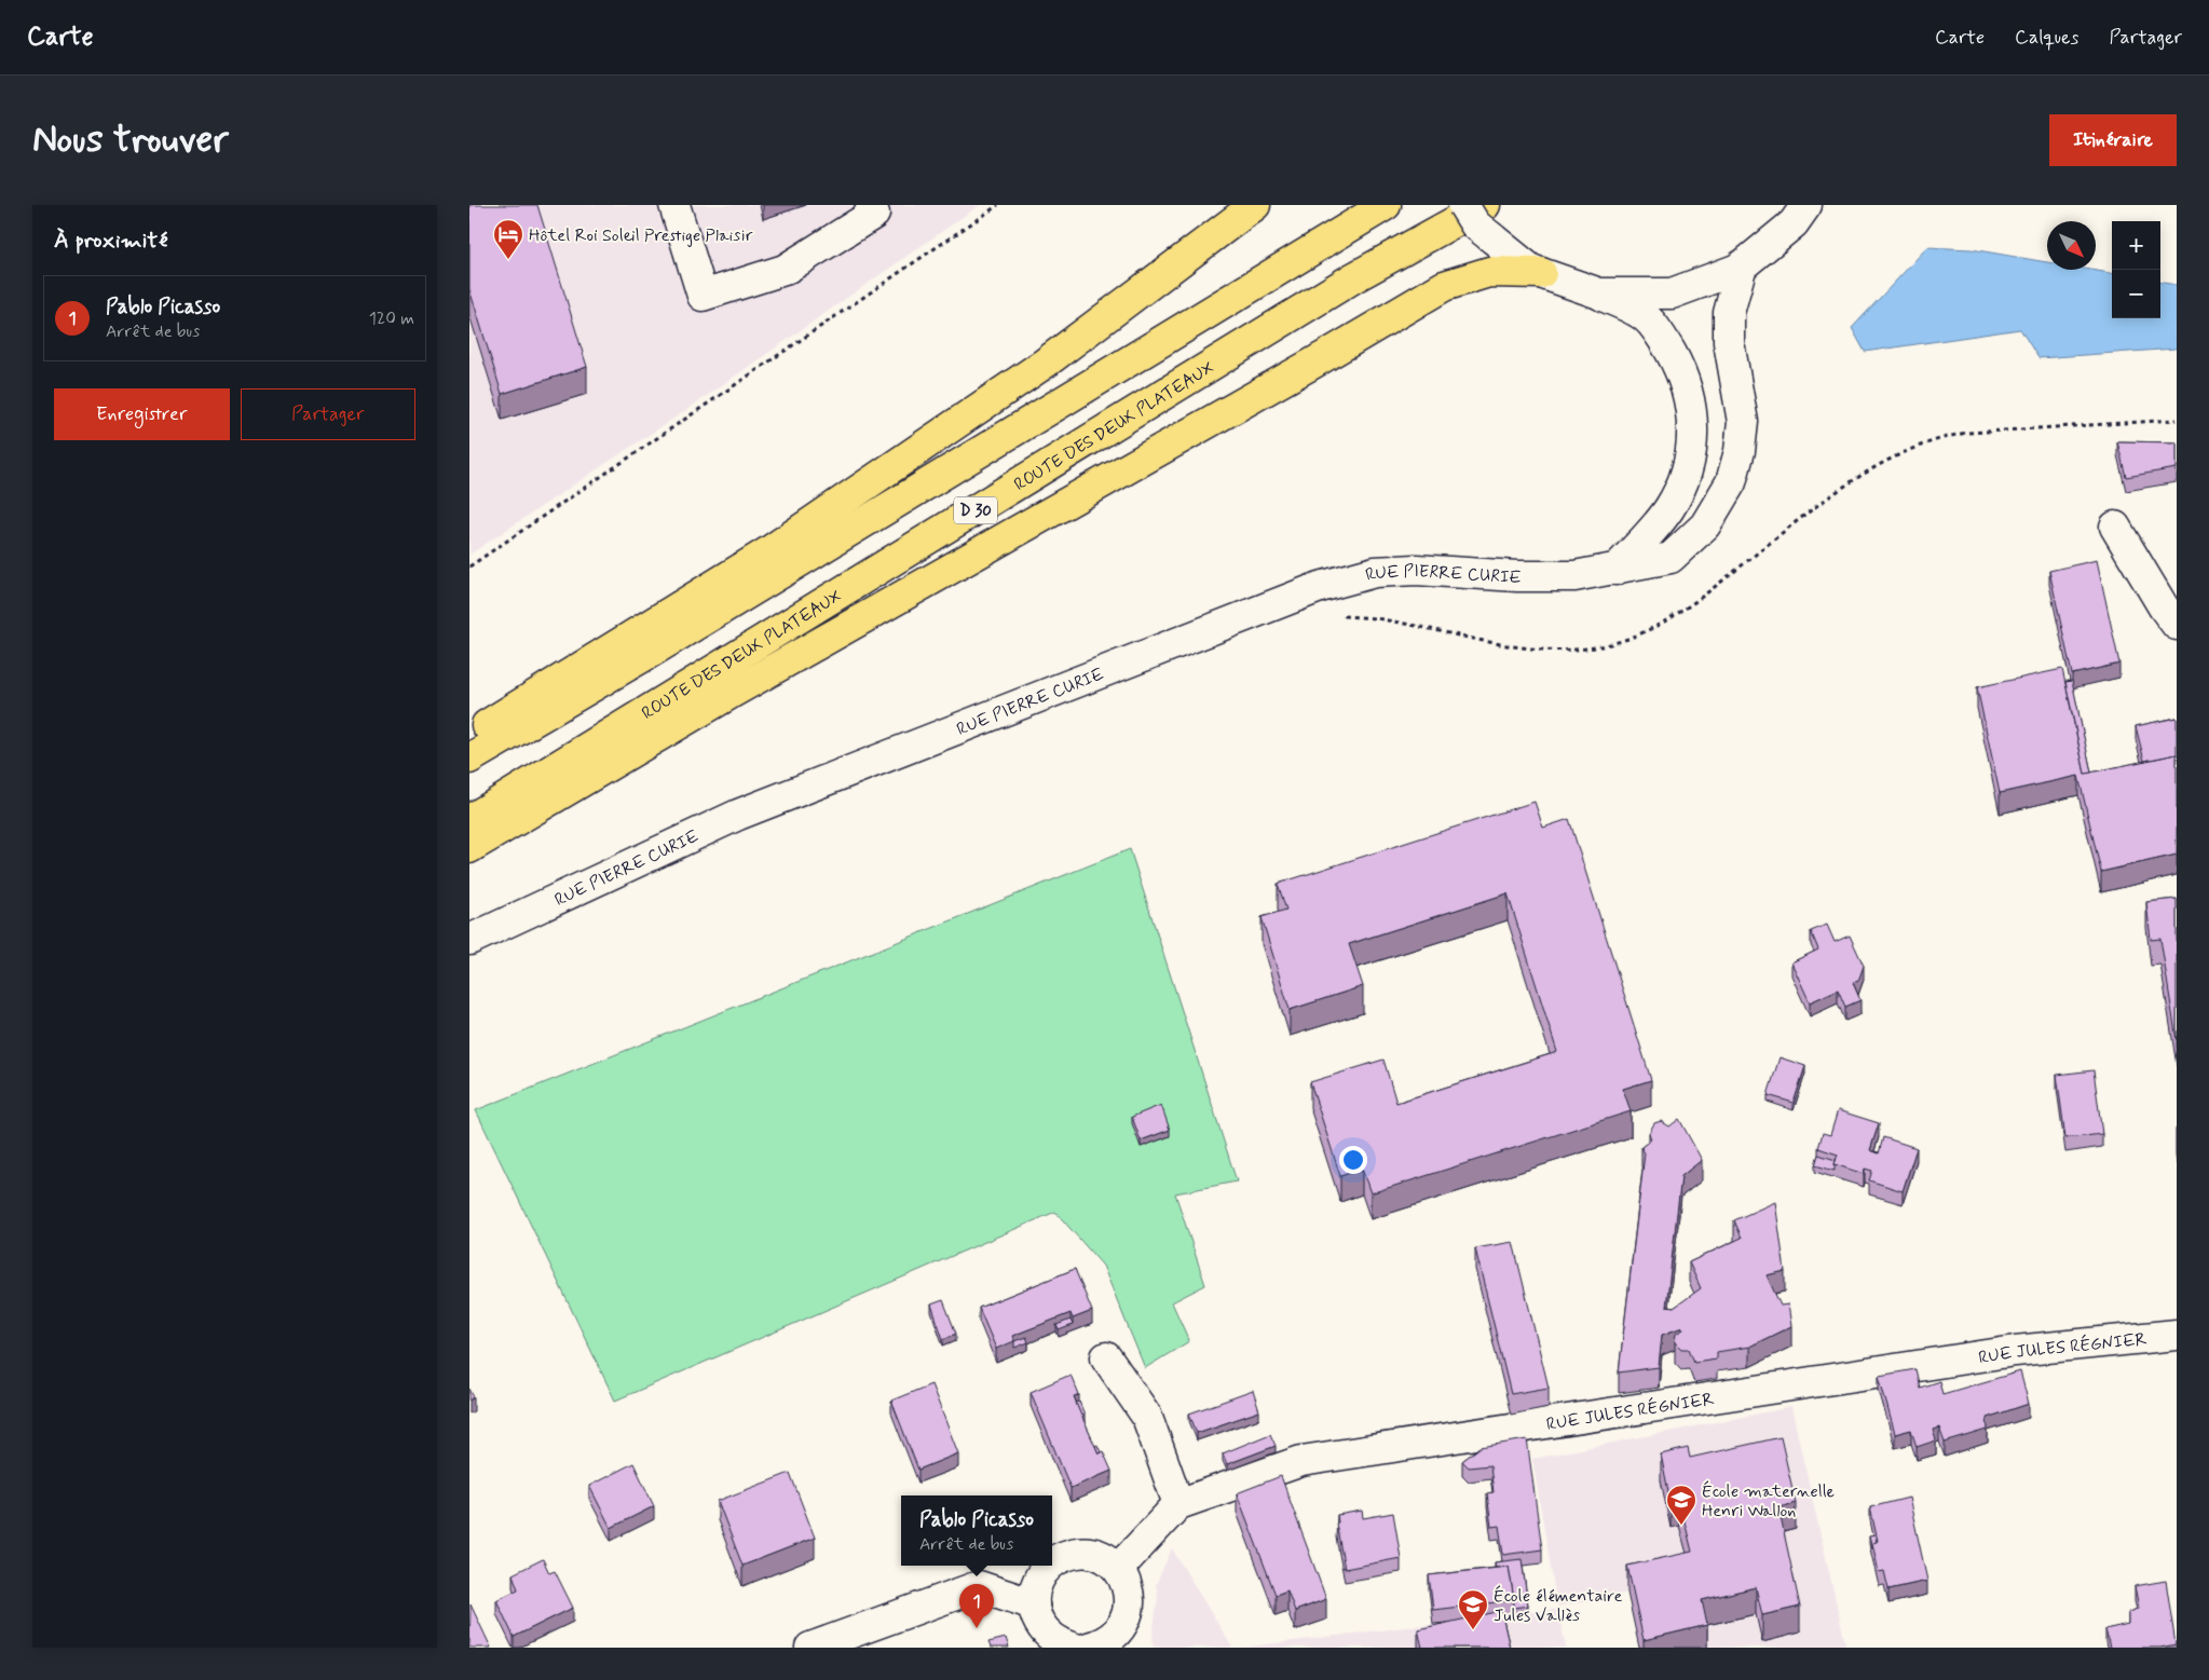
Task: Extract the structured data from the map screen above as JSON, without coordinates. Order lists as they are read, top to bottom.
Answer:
{
  "streets": {
    "main road": ["ROUTE DES DEUX PLATEAUX", "D 30"],
    "street": ["RUE PIERRE CURIE", "RUE JULES RÉGNIER"]
  },
  "places": {
    "hotel": ["Hôtel Roi Soleil Prestige Plaisir"],
    "school or university": ["École maternelle Henri Wallon", "École élémentaire Jules Vallès"]
  },
  "north": "bottom right",
  "page": {
    "header": "Carte",
    "nav": ["Carte", "Calques", "Partager"],
    "buttons": [
      "Itinéraire",
      ["Enregistrer", "Partager"]
    ],
    "title": "Nous trouver",
    "heading": "À proximité",
    "map_buttons": ["+", "−"],
    "list": [
      {
        "mark": "1",
        "name": "Pablo Picasso",
        "note": "Arrêt de bus",
        "value": "120 m"
      }
    ],
    "popup": ["Pablo Picasso", "Arrêt de bus"],
    "pins": "1"
  }
}
